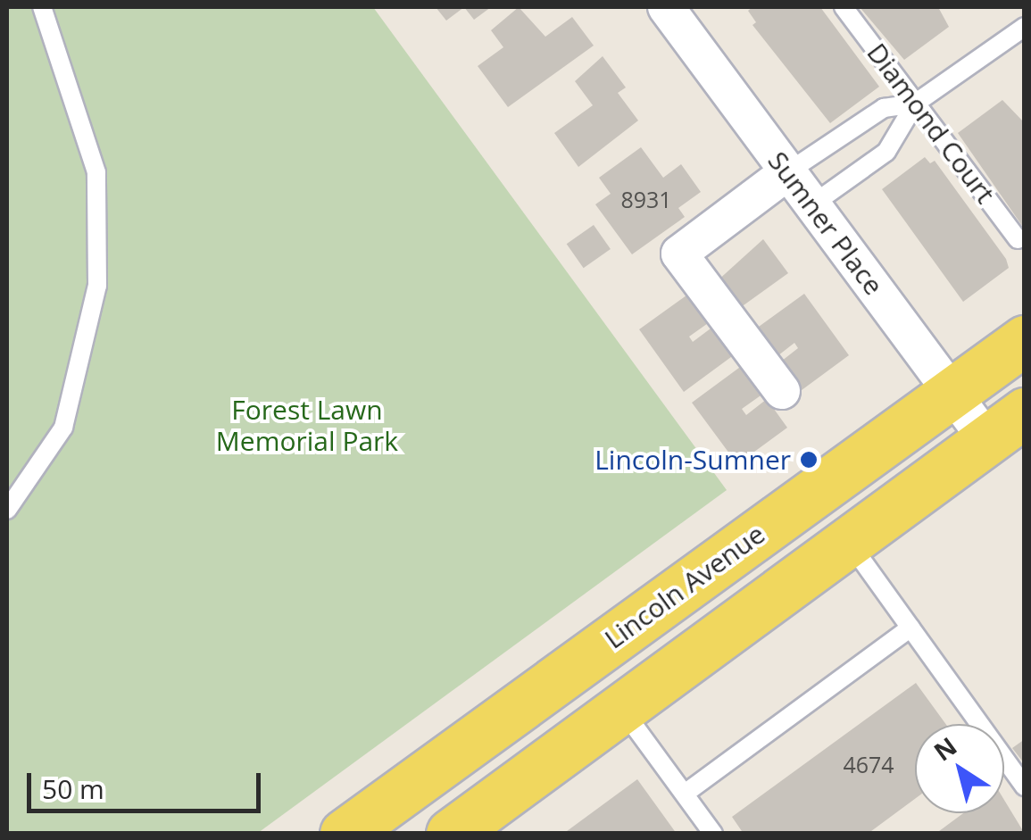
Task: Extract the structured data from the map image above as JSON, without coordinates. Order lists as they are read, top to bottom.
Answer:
{
  "streets": {
    "main road": ["Lincoln Avenue"],
    "street": ["Sumner Place"],
    "lane": ["Diamond Court"]
  },
  "crossings": [
    ["Sumner Place", "Lincoln Avenue"]
  ],
  "parks": ["Forest Lawn Memorial Park"],
  "places": ["Lincoln-Sumner"],
  "house_numbers": ["8931", "4674"],
  "scale_bar": "50 m",
  "north": "top left"
}
